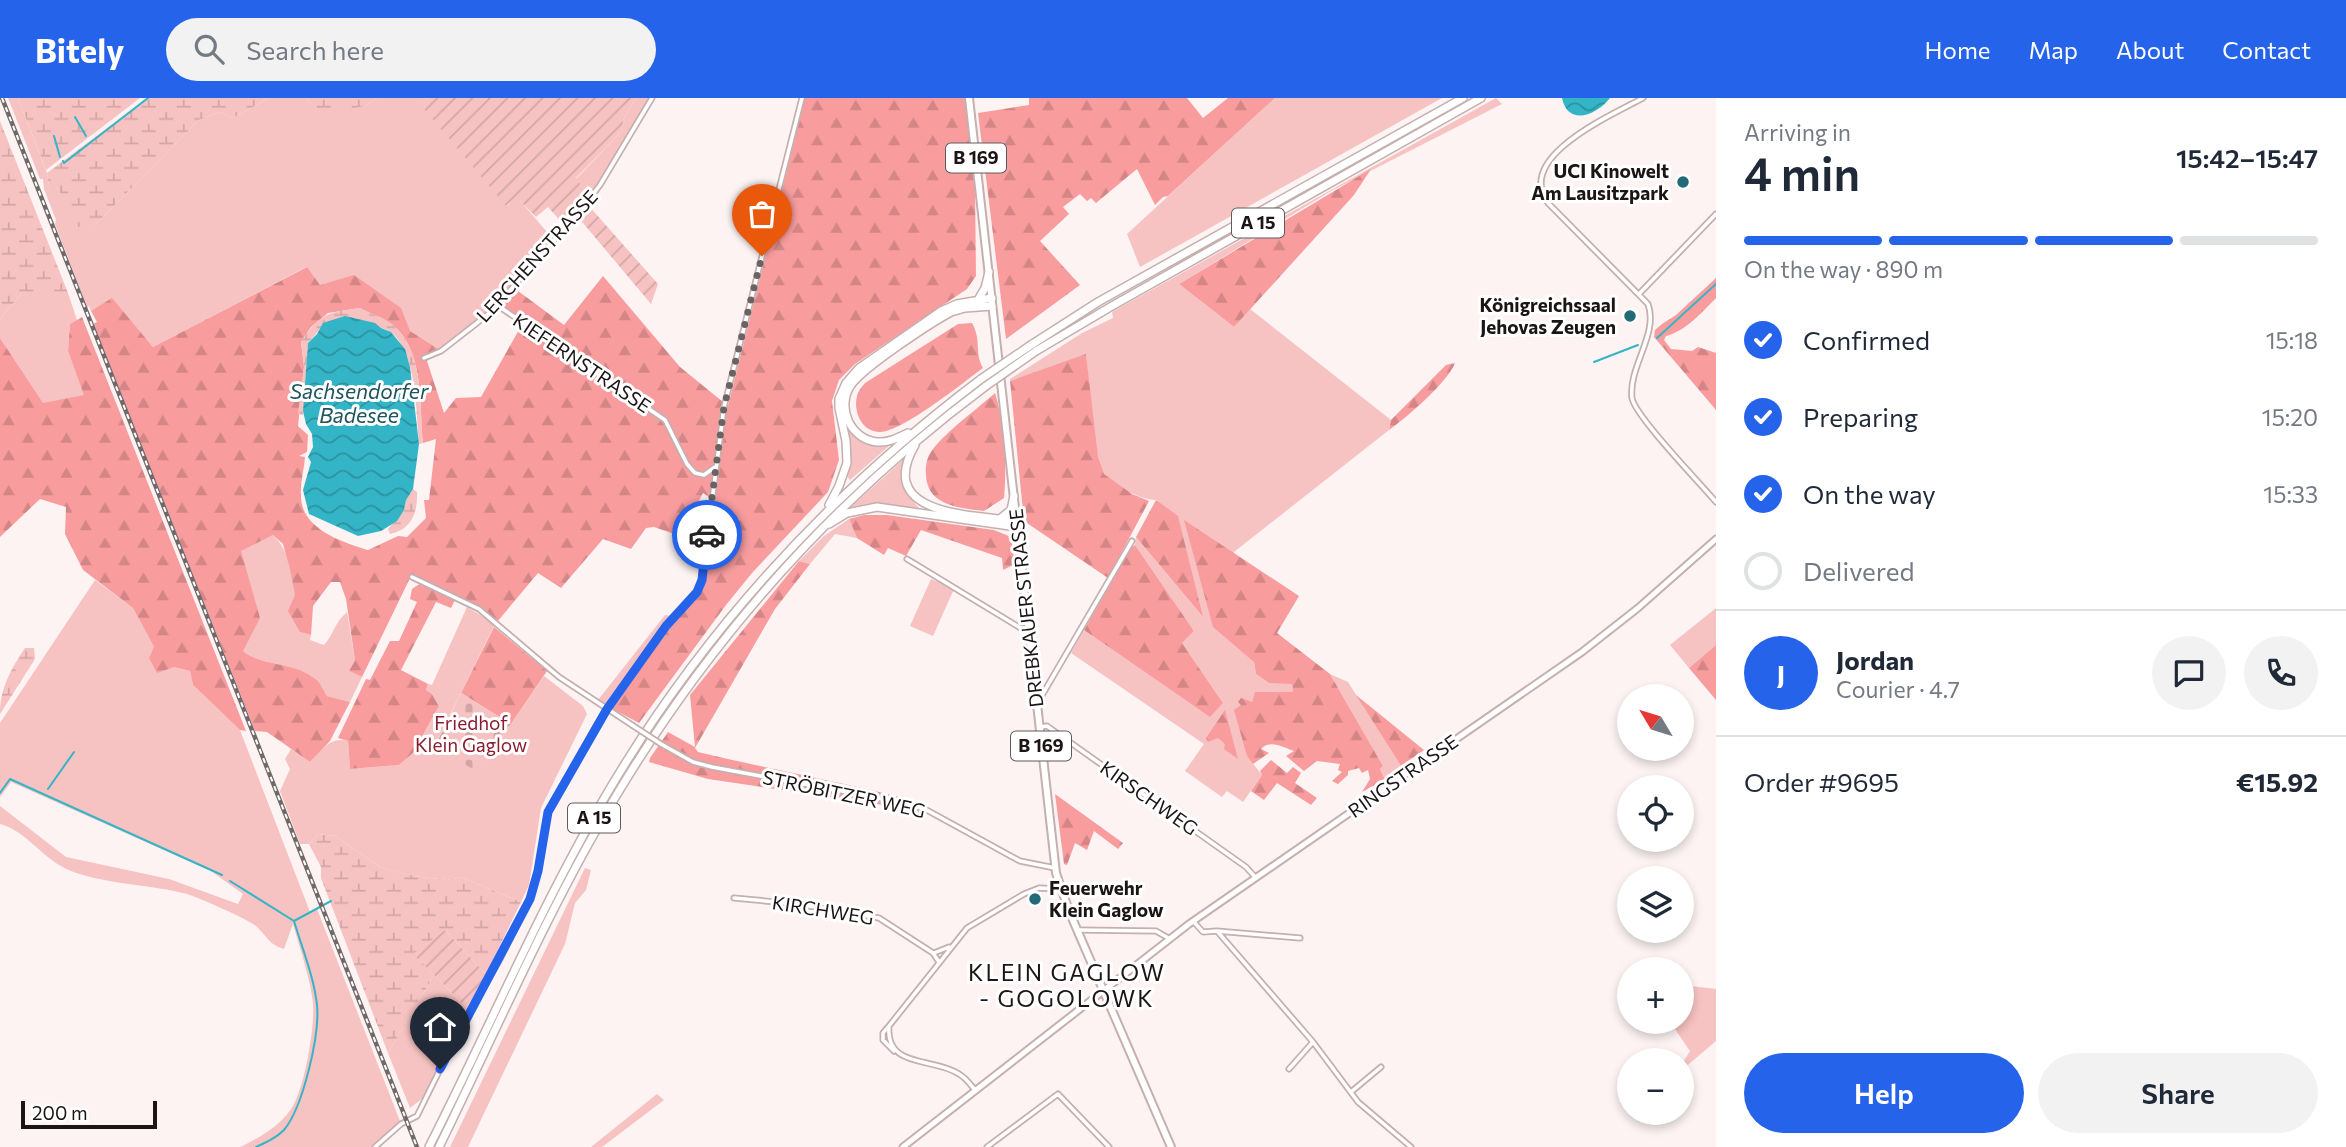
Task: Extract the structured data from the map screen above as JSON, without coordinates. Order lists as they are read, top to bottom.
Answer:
{
  "streets": {
    "highway": ["A 15"],
    "main road": ["B 169", "DREBKAUER STRASSE", "RINGSTRASSE"],
    "street": [
      "LERCHENSTRASSE",
      "KIEFERNSTRASSE",
      "STRÖBITZER WEG",
      "KIRSCHWEG",
      "KIRCHWEG"
    ]
  },
  "crossings": [
    ["B 169", "DREBKAUER STRASSE"],
    ["LERCHENSTRASSE", "KIEFERNSTRASSE"],
    ["DREBKAUER STRASSE", "RINGSTRASSE"],
    ["DREBKAUER STRASSE", "STRÖBITZER WEG"],
    ["DREBKAUER STRASSE", "KIRSCHWEG"],
    ["RINGSTRASSE", "KIRSCHWEG"]
  ],
  "districts": ["KLEIN GAGLOW - GOGOLOWK"],
  "water": ["Sachsendorfer Badesee"],
  "parks": ["Friedhof Klein Gaglow"],
  "places": ["UCI Kinowelt Am Lausitzpark", "Königreichssaal Jehovas Zeugen", "Feuerwehr Klein Gaglow"],
  "scale_bar": "200 m",
  "north": "top left",
  "page": {
    "header": "Bitely",
    "search": "Search here",
    "nav": [
      "Home",
      "Map",
      "About",
      "Contact"
    ],
    "heading": ["4 min", "Arriving in", "15:42–15:47"],
    "panel": [
      "Jordan",
      "Courier · 4.7",
      "Order #9695",
      "€15.92"
    ],
    "bar": "On the way · 890 m",
    "list": [
      ["Confirmed", "15:18"],
      ["Preparing", "15:20"],
      ["On the way", "15:33"],
      "Delivered"
    ],
    "round": "J",
    "map_buttons": ["+", "−"],
    "buttons": ["Help", "Share"],
    "scale": "200 m"
  }
}
